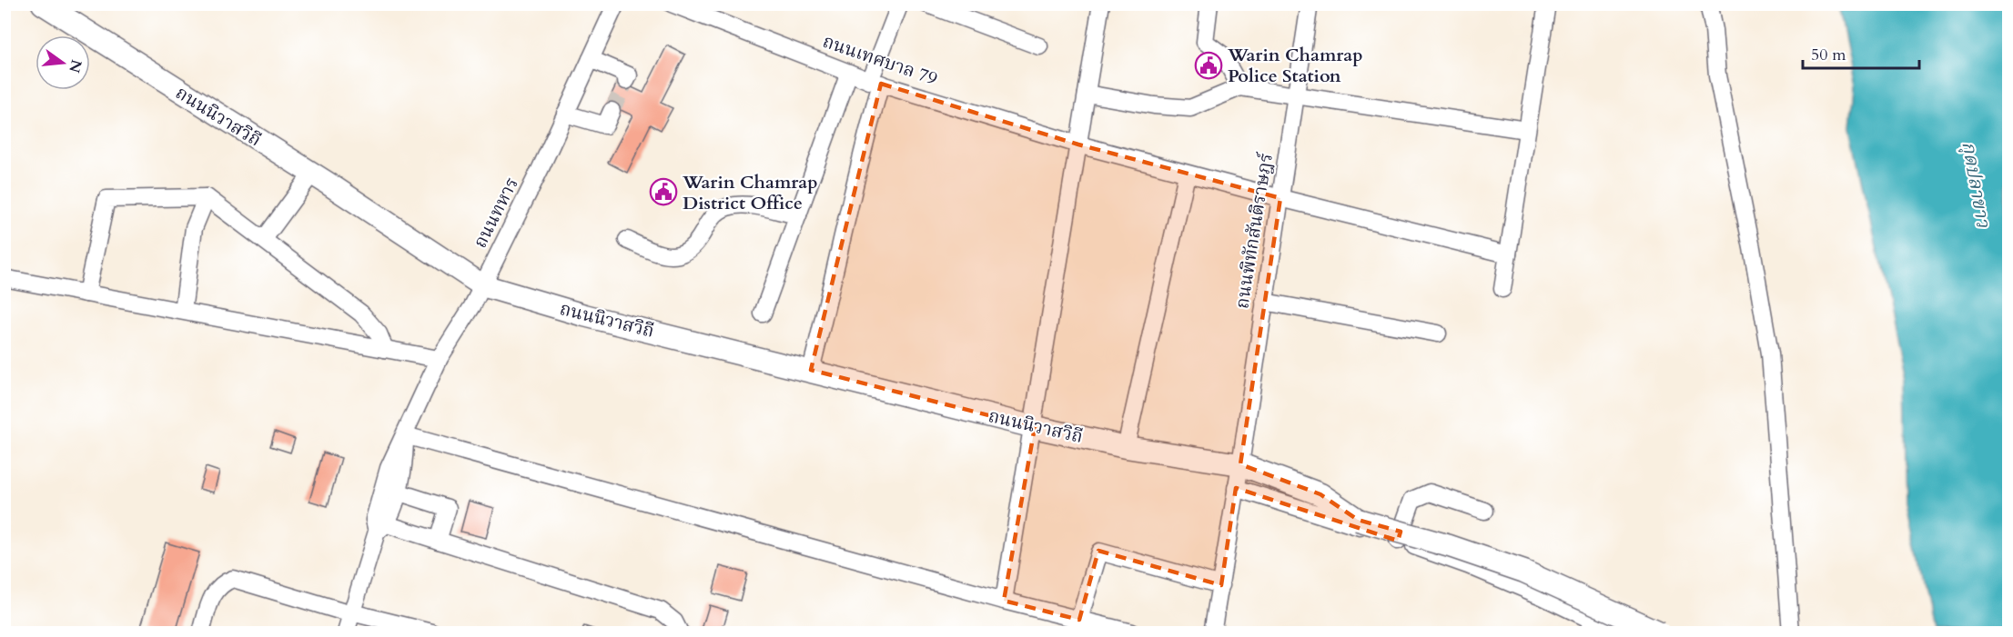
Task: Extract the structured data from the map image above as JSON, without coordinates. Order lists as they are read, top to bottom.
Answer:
{
  "streets": {
    "main road": ["ถนนนิวาสวิถี"],
    "street": ["ถนนเทศบาล 79", "ถนนทหาร", "ถนนพิทักสันติราษฎร์"]
  },
  "crossings": [
    ["ถนนเทศบาล 79", "ถนนพิทักสันติราษฎร์"],
    ["ถนนนิวาสวิถี", "ถนนทหาร"],
    ["ถนนนิวาสวิถี", "ถนนพิทักสันติราษฎร์"]
  ],
  "water": ["กุดปลาขาว"],
  "places": {
    "public building": ["Warin Chamrap Police Station", "Warin Chamrap District Office"]
  },
  "scale_bar": "50 m",
  "north": "right"
}
